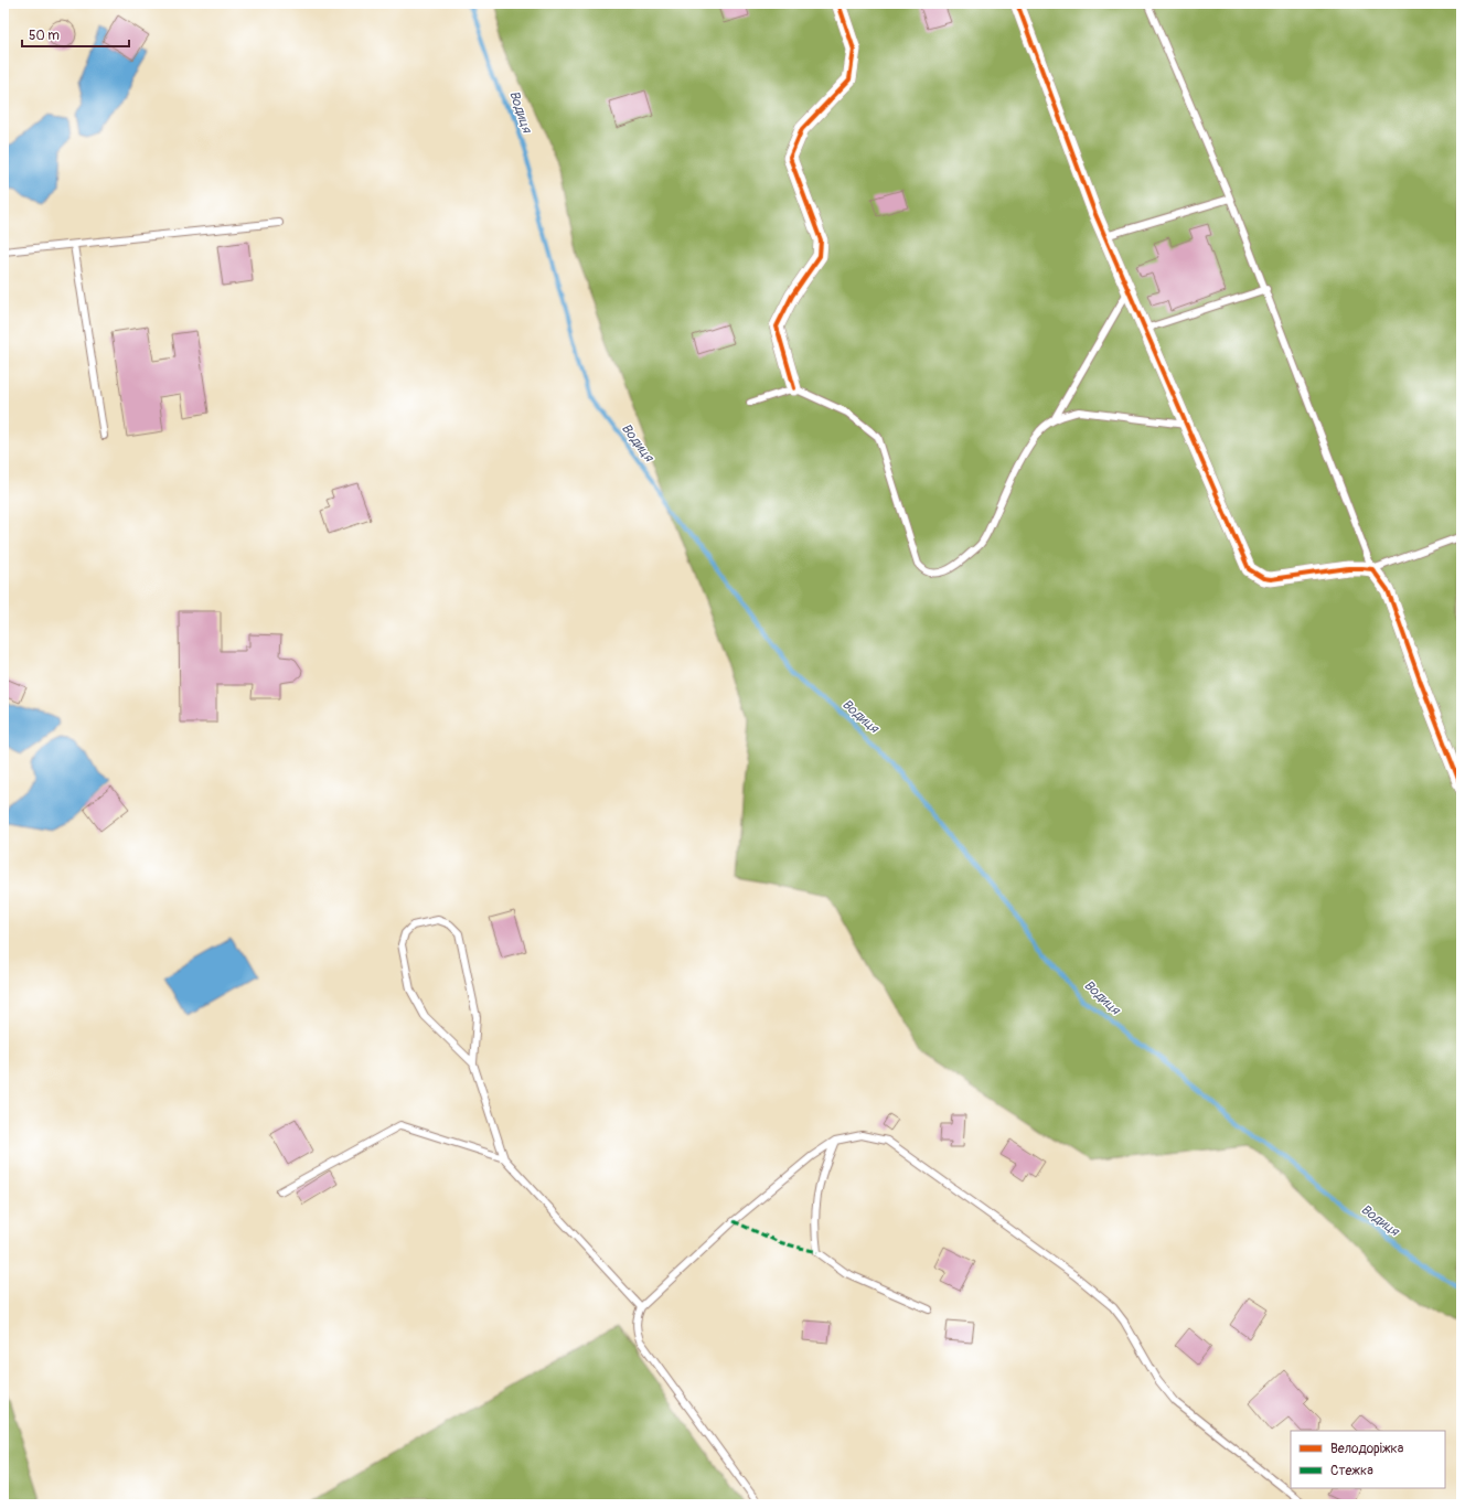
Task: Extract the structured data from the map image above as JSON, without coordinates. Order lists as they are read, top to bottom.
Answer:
{
  "water": ["Водиця"],
  "legend": ["Велодоріжка", "Стежка"],
  "scale_bar": "50 m"
}
